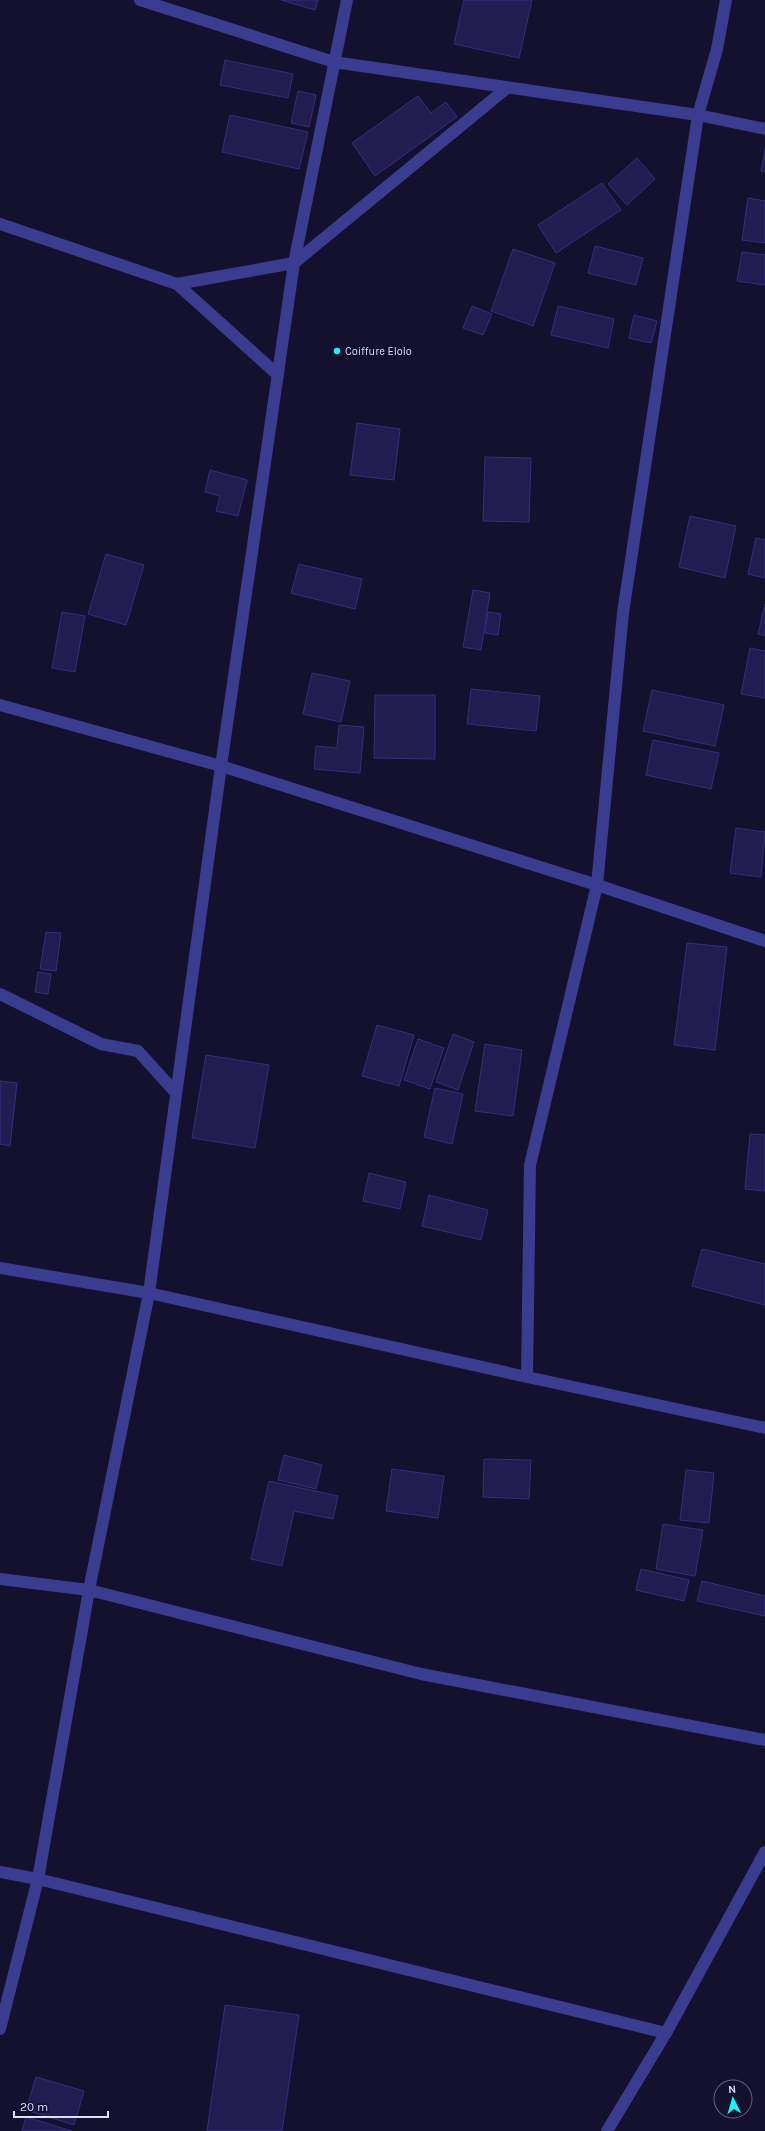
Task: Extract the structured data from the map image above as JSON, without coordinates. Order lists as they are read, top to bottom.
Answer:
{
  "places": ["Coiffure Elolo"],
  "scale_bar": "20 m",
  "north": "top"
}
